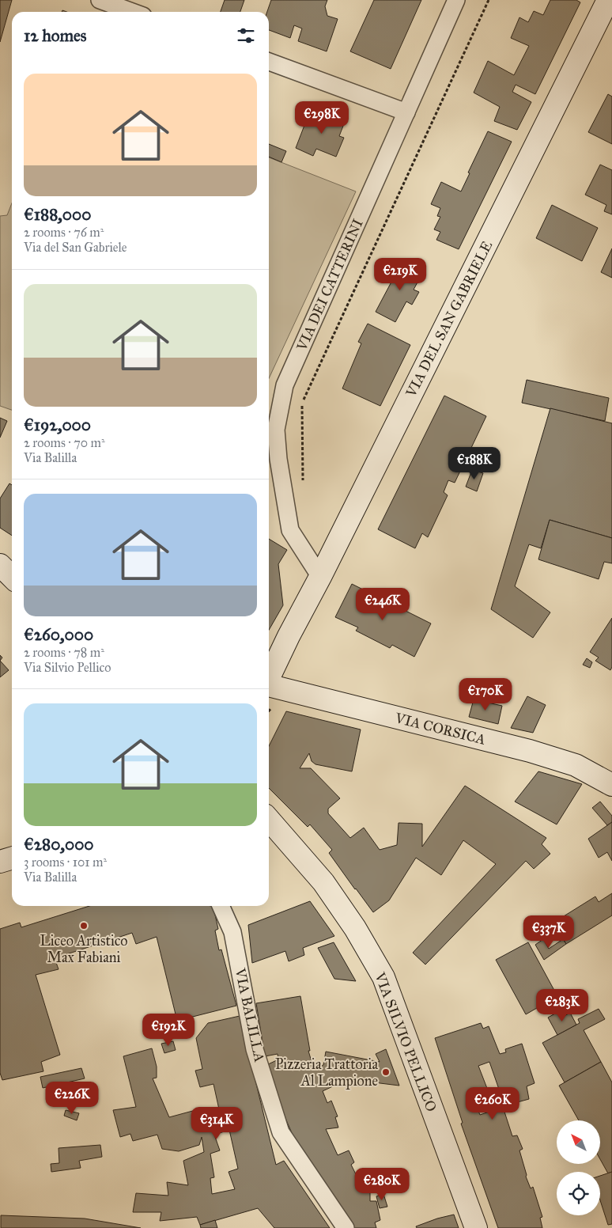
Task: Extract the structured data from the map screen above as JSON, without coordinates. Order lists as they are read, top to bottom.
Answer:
{
  "streets": {
    "main road": ["VIA DEL SAN GABRIELE", "VIA CORSICA", "VIA SILVIO PELLICO"],
    "street": ["VIA DEI CATTERINI", "VIA BALILLA"]
  },
  "crossings": [
    ["VIA DEI CATTERINI", "VIA DEL SAN GABRIELE"]
  ],
  "places": ["Liceo Artistico Max Fabiani", "Pizzeria Trattoria Al Lampione"],
  "north": "top left",
  "page": {
    "heading": "12 homes",
    "list": [
      {
        "name": "€188,000",
        "note": "2 rooms · 76 m² · Via del San Gabriele"
      },
      {
        "name": "€192,000",
        "note": "2 rooms · 70 m² · Via Balilla"
      },
      {
        "name": "€260,000",
        "note": "2 rooms · 78 m² · Via Silvio Pellico"
      },
      {
        "name": "€280,000",
        "note": "3 rooms · 101 m² · Via Balilla"
      }
    ],
    "price": [
      "€298K",
      "€219K",
      "€188K",
      "€246K",
      "€170K",
      "€337K",
      "€283K",
      "€192K",
      "€226K",
      "€260K",
      "€314K",
      "€280K"
    ]
  }
}
